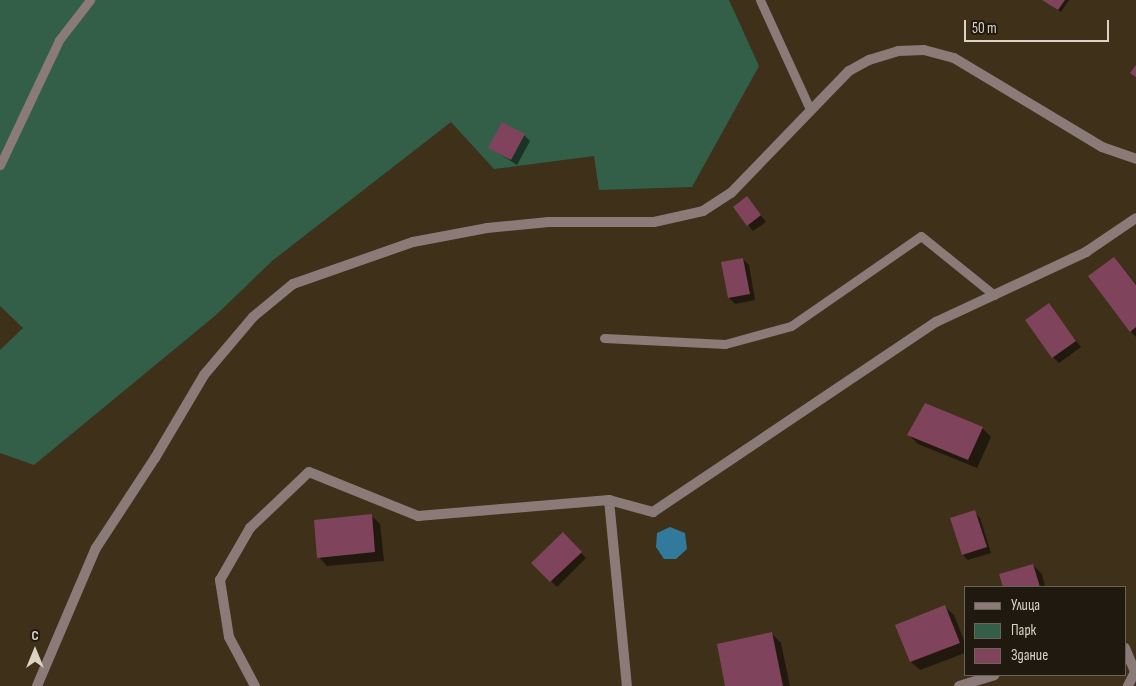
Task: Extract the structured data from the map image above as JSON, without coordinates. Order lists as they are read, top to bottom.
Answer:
{
  "legend": ["Улица", "Парк", "Здание"],
  "scale_bar": "50 m",
  "north": "top"
}
